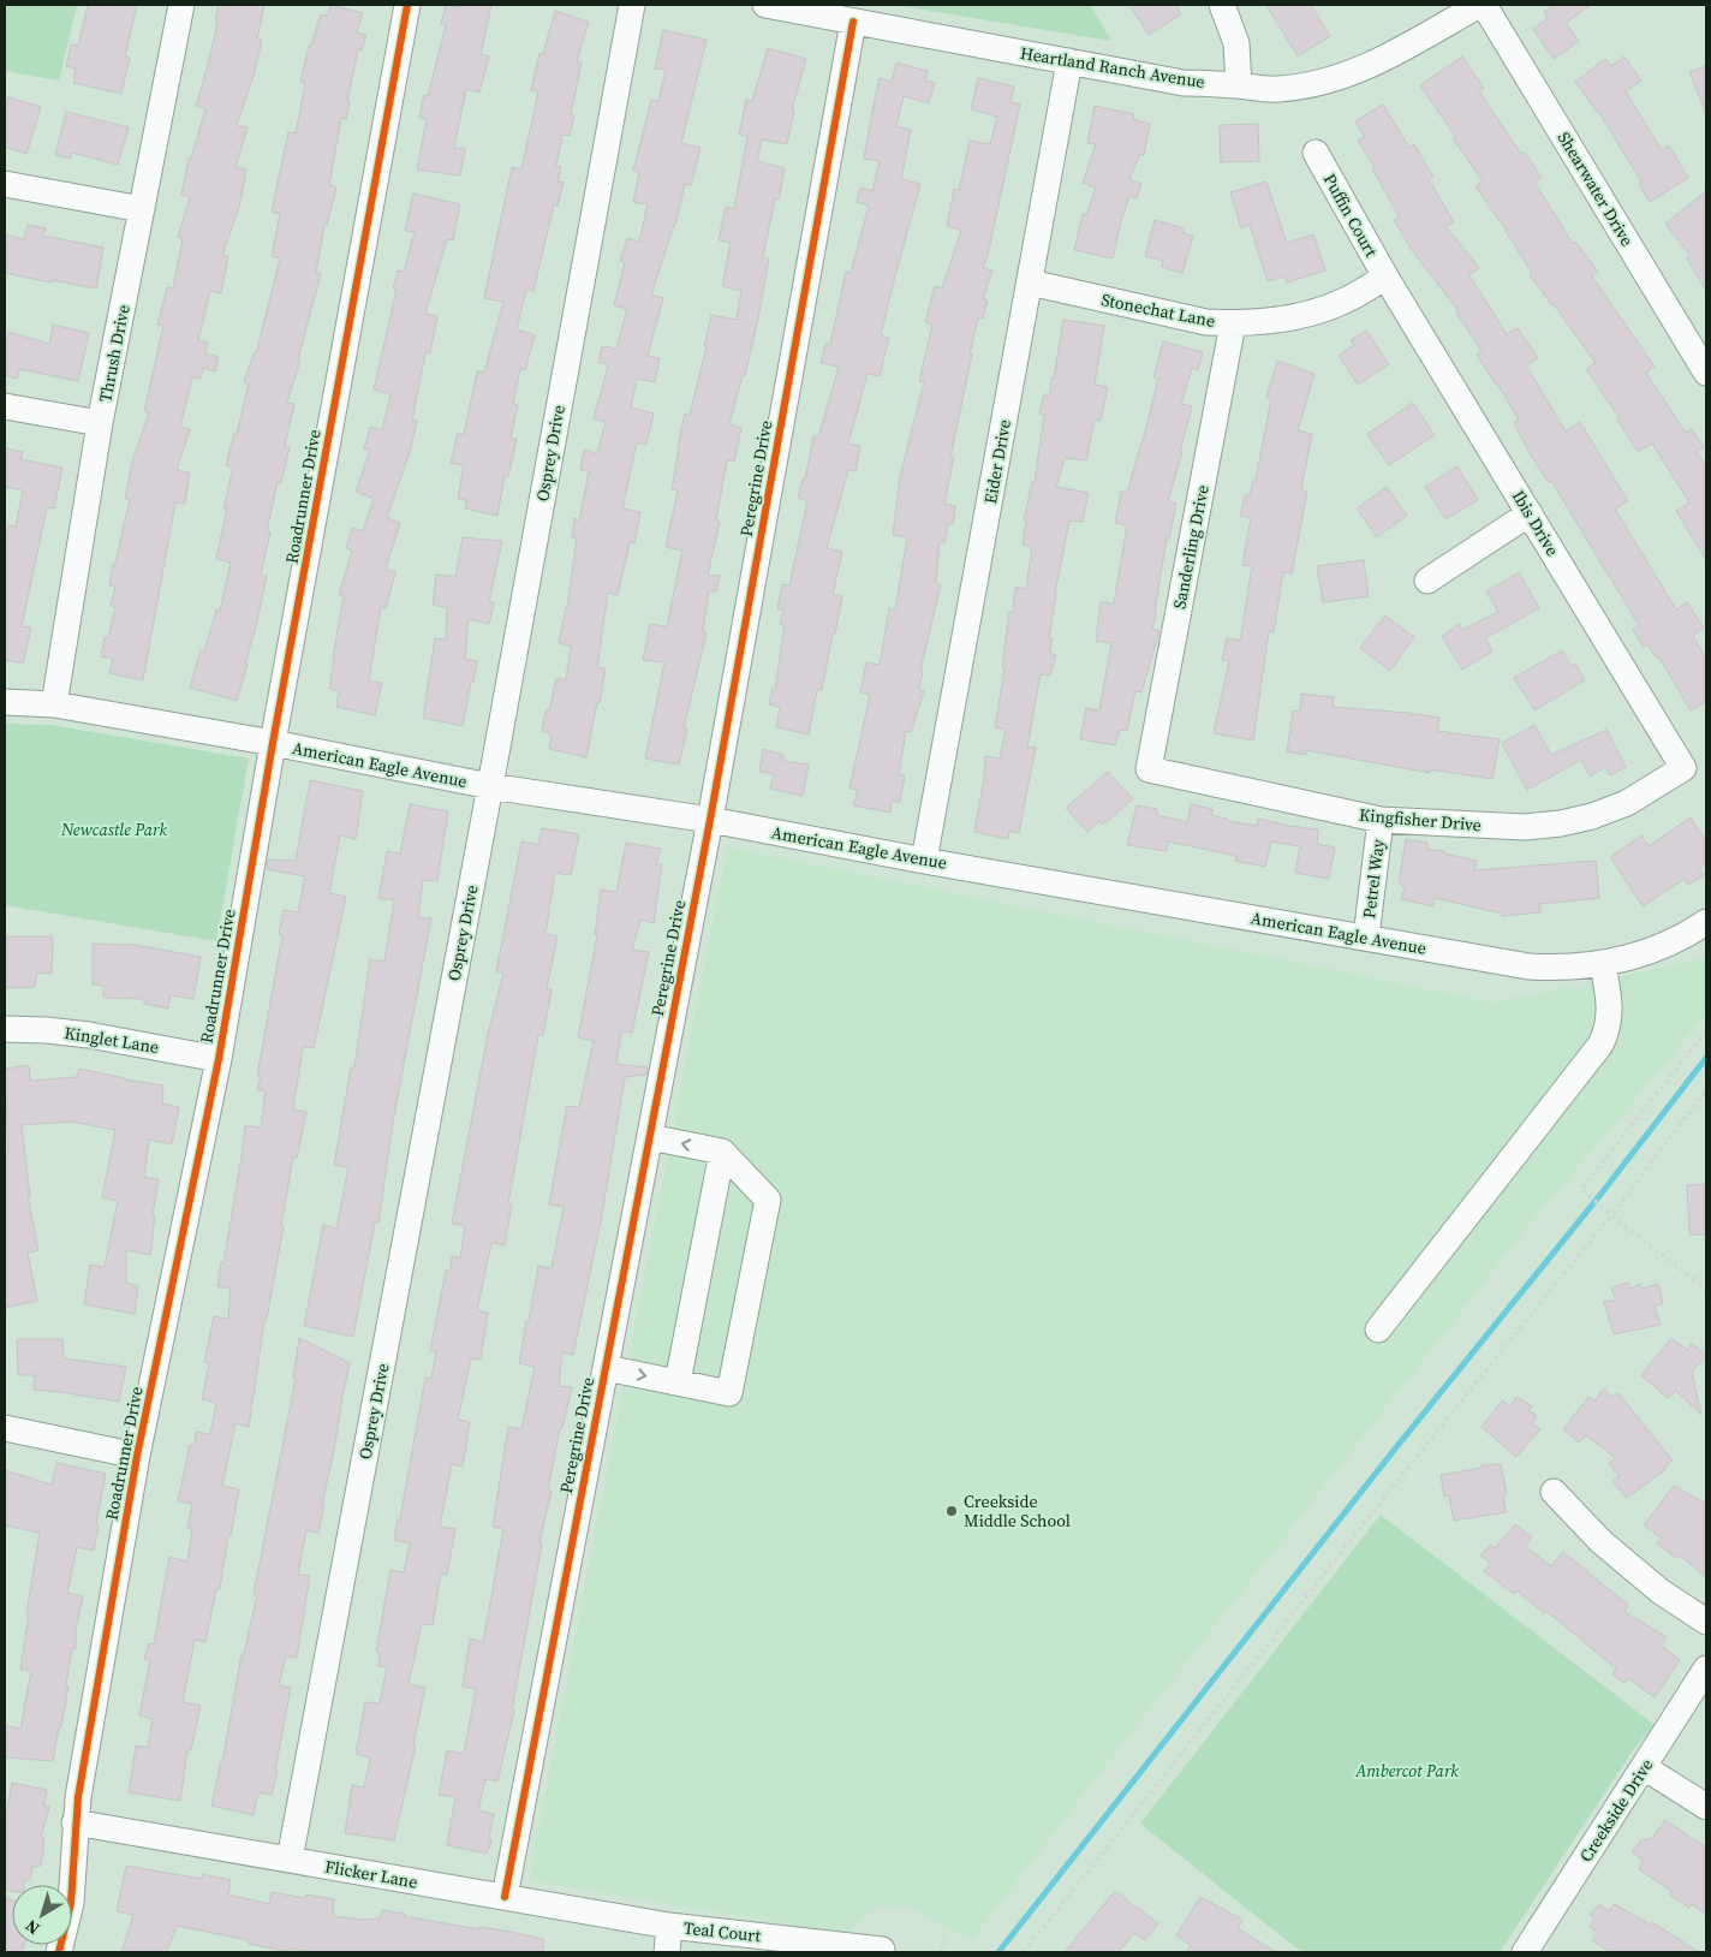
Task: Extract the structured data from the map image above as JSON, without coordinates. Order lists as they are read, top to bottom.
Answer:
{
  "streets": {
    "street": [
      "Heartland Ranch Avenue",
      "Shearwater Drive",
      "Puffin Court",
      "Stonechat Lane",
      "Thrush Drive",
      "Osprey Drive",
      "Eider Drive",
      "Peregrine Drive",
      "Roadrunner Drive",
      "Ibis Drive",
      "Sanderling Drive",
      "American Eagle Avenue",
      "Kingfisher Drive",
      "Petrel Way",
      "Kinglet Lane",
      "Creekside Drive",
      "Flicker Lane",
      "Teal Court"
    ]
  },
  "crossings": [
    ["Heartland Ranch Avenue", "Eider Drive"],
    ["Heartland Ranch Avenue", "Peregrine Drive"],
    ["Puffin Court", "Stonechat Lane"],
    ["Puffin Court", "Ibis Drive"],
    ["Stonechat Lane", "Eider Drive"],
    ["Stonechat Lane", "Ibis Drive"],
    ["Stonechat Lane", "Sanderling Drive"],
    ["Thrush Drive", "American Eagle Avenue"],
    ["Osprey Drive", "American Eagle Avenue"],
    ["Osprey Drive", "Flicker Lane"],
    ["Eider Drive", "American Eagle Avenue"],
    ["Peregrine Drive", "American Eagle Avenue"],
    ["Peregrine Drive", "Flicker Lane"],
    ["Roadrunner Drive", "American Eagle Avenue"],
    ["Roadrunner Drive", "Kinglet Lane"],
    ["Roadrunner Drive", "Flicker Lane"],
    ["Ibis Drive", "Kingfisher Drive"],
    ["Sanderling Drive", "Kingfisher Drive"],
    ["American Eagle Avenue", "Petrel Way"],
    ["Kingfisher Drive", "Petrel Way"],
    ["Flicker Lane", "Teal Court"]
  ],
  "parks": ["Newcastle Park", "Ambercot Park"],
  "places": ["Creekside Middle School"],
  "north": "bottom left"
}
